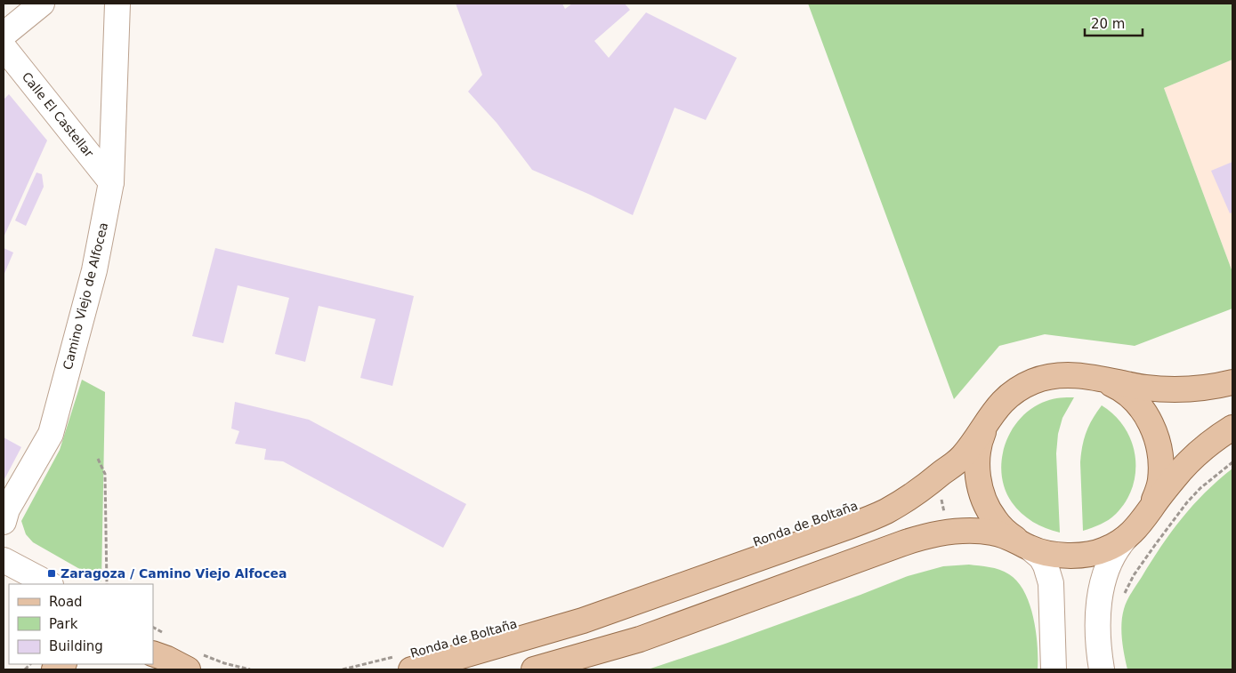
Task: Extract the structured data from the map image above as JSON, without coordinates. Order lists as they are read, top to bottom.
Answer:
{
  "streets": {
    "main road": ["Ronda de Boltaña"],
    "street": ["Calle El Castellar", "Camino Viejo de Alfocea"]
  },
  "crossings": [
    ["Calle El Castellar", "Camino Viejo de Alfocea"]
  ],
  "places": {
    "transit": ["Zaragoza / Camino Viejo Alfocea"]
  },
  "legend": ["Road", "Park", "Building"],
  "scale_bar": "20 m"
}
